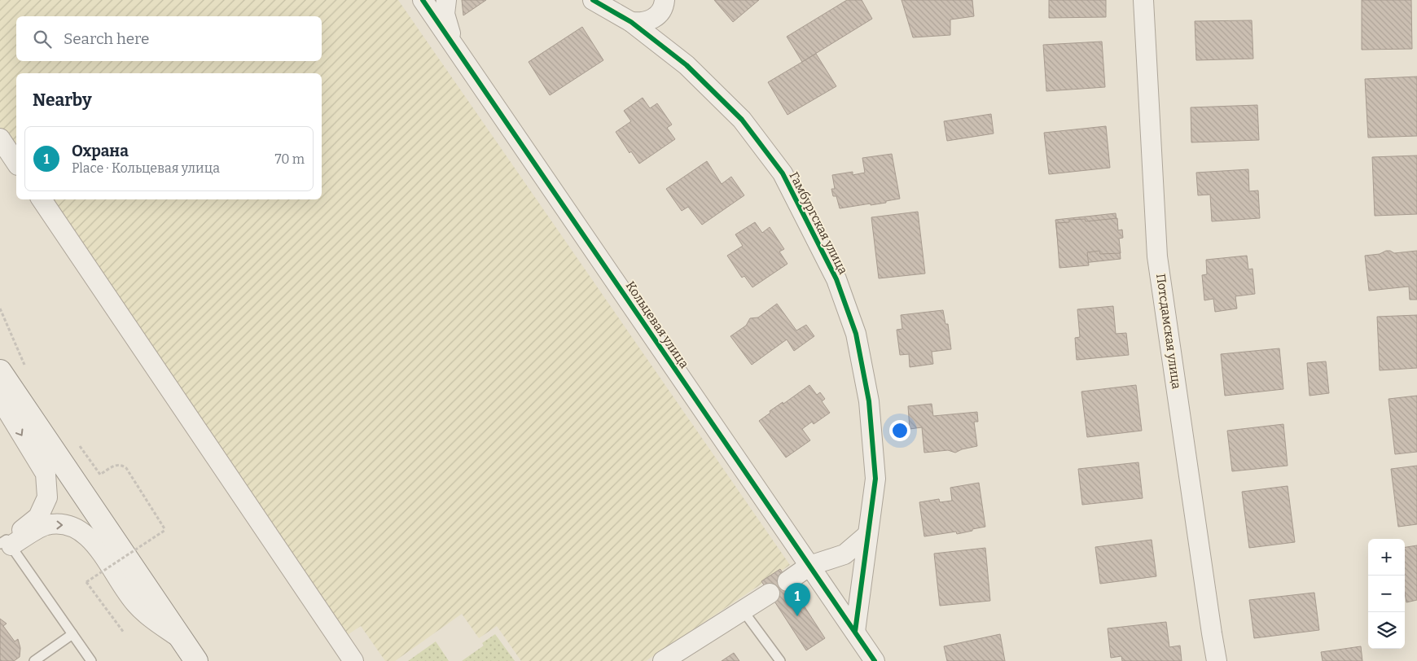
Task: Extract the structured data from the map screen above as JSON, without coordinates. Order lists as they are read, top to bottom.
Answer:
{
  "streets": {
    "street": ["Гамбургская улица", "Кольцевая улица", "Потсдамская улица"]
  },
  "crossings": [
    ["Гамбургская улица", "Кольцевая улица"]
  ],
  "page": {
    "search": "Search here",
    "heading": "Nearby",
    "list": [
      {
        "mark": "1",
        "name": "Охрана",
        "note": "Place · Кольцевая улица",
        "value": "70 m"
      }
    ],
    "map_buttons": ["+", "−"],
    "pins": "1"
  }
}
